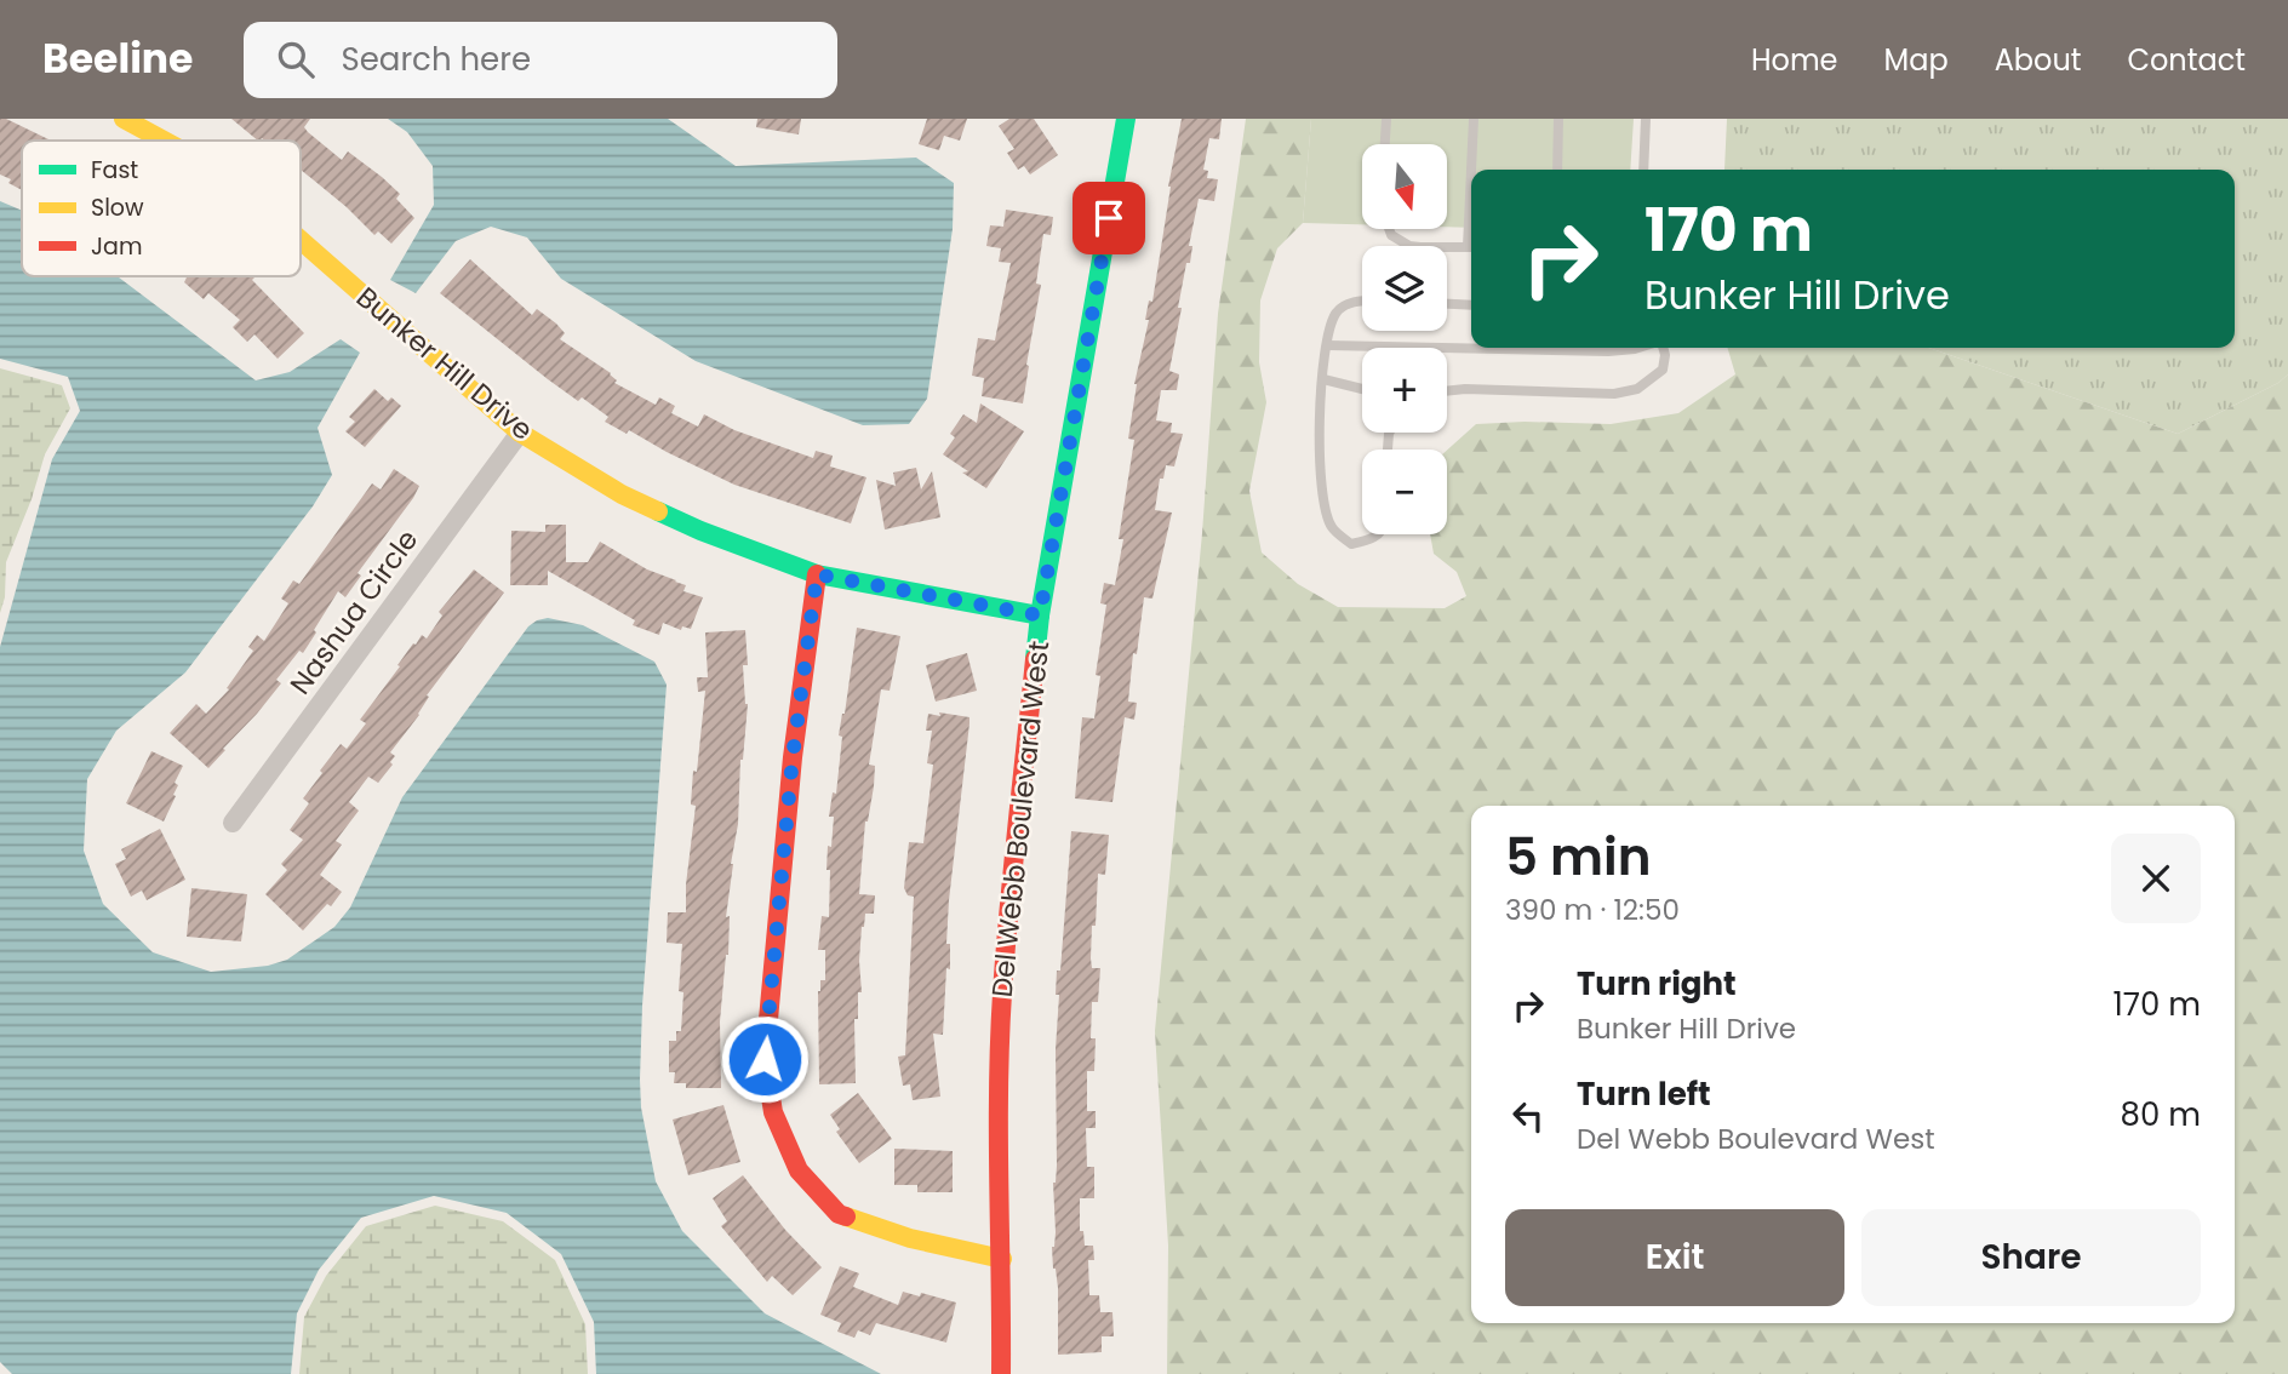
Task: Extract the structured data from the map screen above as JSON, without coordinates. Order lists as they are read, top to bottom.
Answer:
{
  "streets": {
    "street": ["Bunker Hill Drive", "Nashua Circle", "Del Webb Boulevard West"]
  },
  "crossings": [
    ["Bunker Hill Drive", "Nashua Circle"],
    ["Bunker Hill Drive", "Del Webb Boulevard West"]
  ],
  "legend": ["Fast", "Slow", "Jam"],
  "north": "bottom",
  "page": {
    "header": "Beeline",
    "search": "Search here",
    "nav": [
      "Home",
      "Map",
      "About",
      "Contact"
    ],
    "map_buttons": ["+", "−"],
    "turn": ["170 m", "Bunker Hill Drive"],
    "heading": ["5 min", "390 m · 12:50"],
    "list": [
      {
        "name": "Turn right",
        "note": "Bunker Hill Drive",
        "value": "170 m"
      },
      {
        "name": "Turn left",
        "note": "Del Webb Boulevard West",
        "value": "80 m"
      }
    ],
    "buttons": ["Exit", "Share"]
  }
}
